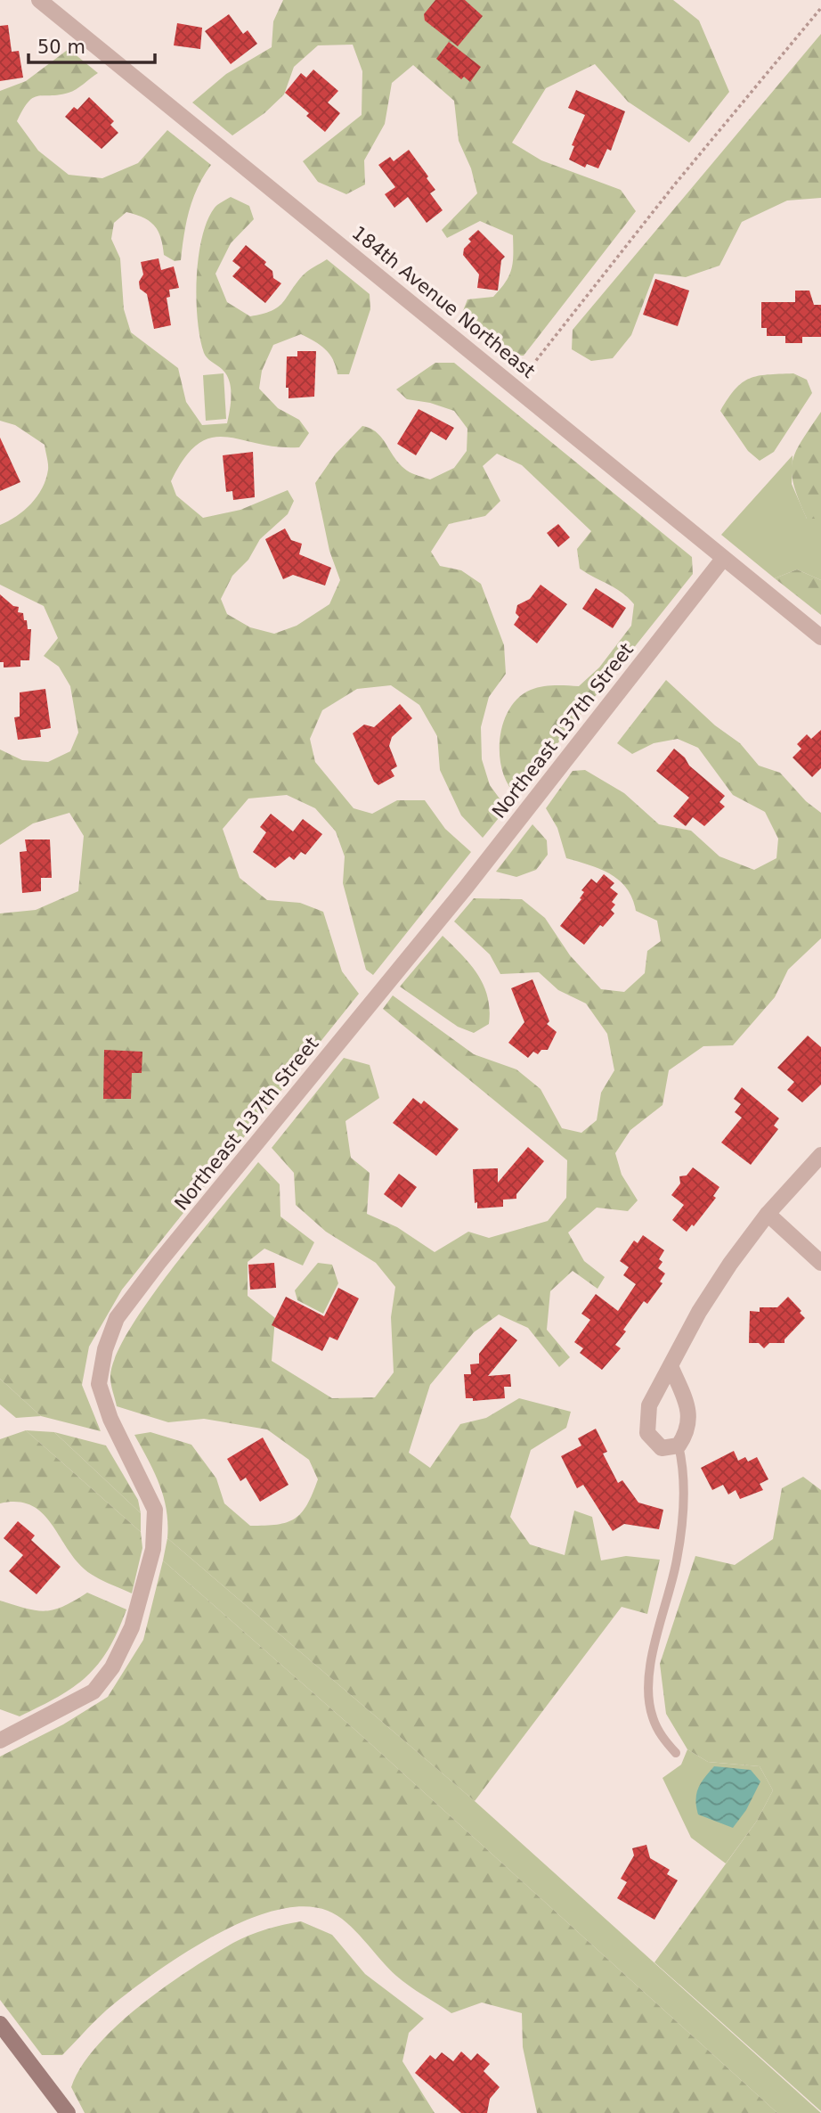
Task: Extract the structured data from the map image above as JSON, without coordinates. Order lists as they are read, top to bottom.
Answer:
{
  "streets": {
    "street": ["184th Avenue Northeast", "Northeast 137th Street"]
  },
  "crossings": [
    ["184th Avenue Northeast", "Northeast 137th Street"]
  ],
  "scale_bar": "50 m"
}
